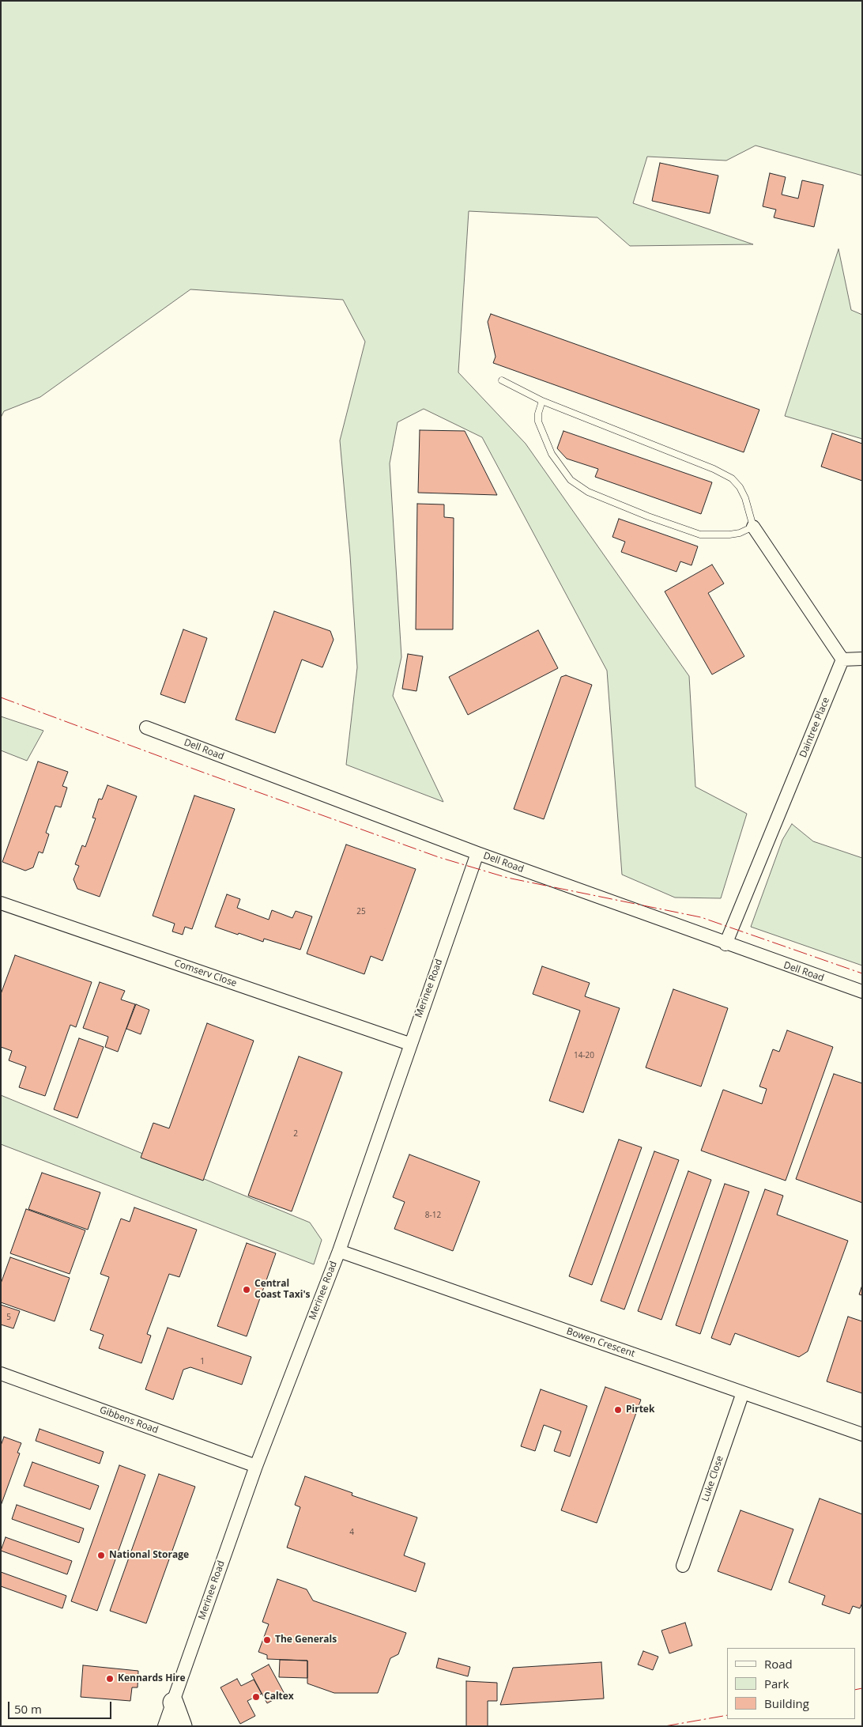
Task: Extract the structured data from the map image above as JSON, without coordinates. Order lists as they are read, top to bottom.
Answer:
{
  "streets": {
    "street": [
      "Daintree Place",
      "Dell Road",
      "Comserv Close",
      "Merinee Road",
      "Bowen Crescent",
      "Gibbens Road",
      "Luke Close"
    ]
  },
  "crossings": [
    ["Daintree Place", "Dell Road"],
    ["Dell Road", "Merinee Road"],
    ["Comserv Close", "Merinee Road"],
    ["Merinee Road", "Bowen Crescent"],
    ["Merinee Road", "Gibbens Road"],
    ["Bowen Crescent", "Luke Close"]
  ],
  "places": [
    "Central Coast Taxi's",
    "Pirtek",
    "National Storage",
    "The Generals",
    "Kennards Hire",
    "Caltex"
  ],
  "house_numbers": [
    "25",
    "14-20",
    "2",
    "8-12",
    "5",
    "1",
    "4"
  ],
  "legend": ["Road", "Park", "Building"],
  "scale_bar": "50 m"
}
